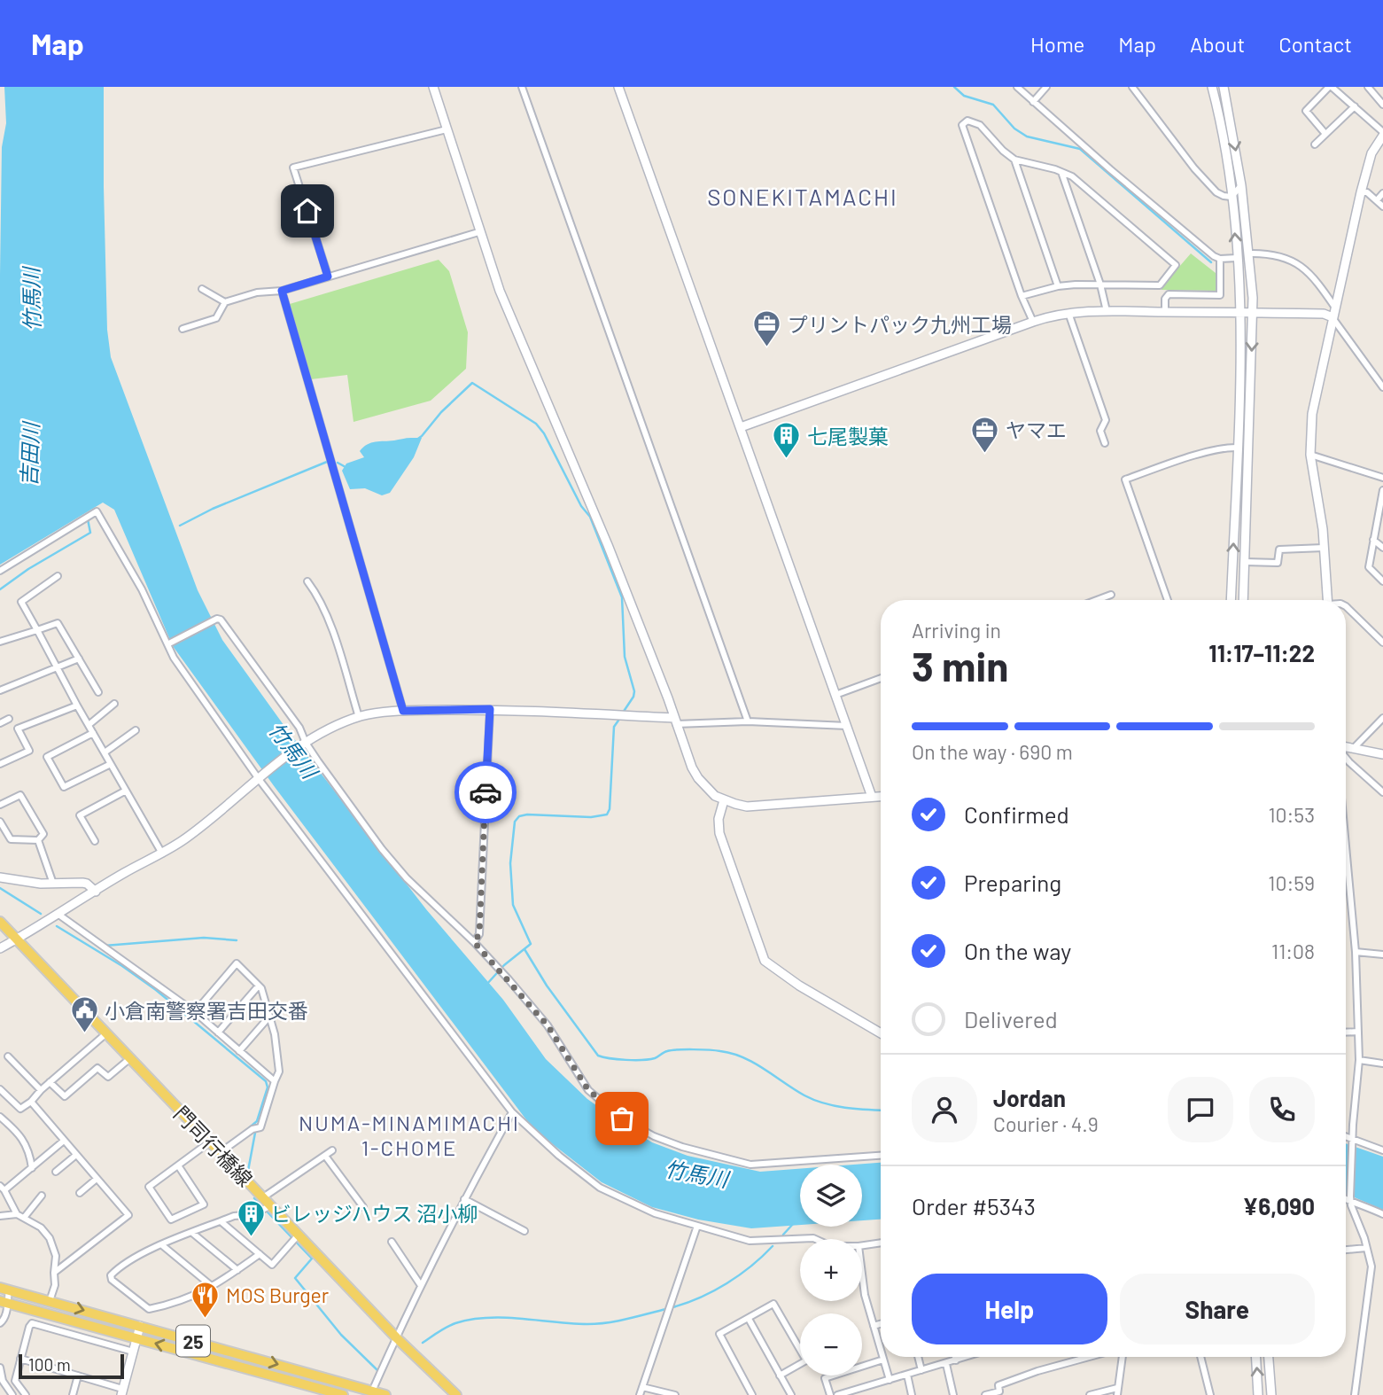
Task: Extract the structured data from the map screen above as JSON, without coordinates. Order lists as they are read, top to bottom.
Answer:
{
  "streets": {
    "main road": ["門司行橋線", "25"]
  },
  "districts": ["SONEKITAMACHI", "NUMA-MINAMIMACHI 1-CHOME"],
  "water": ["竹馬川", "吉田川"],
  "places": {
    "office": ["プリントパック九州工場", "ヤマエ"],
    "building": ["七尾製菓", "ビレッジハウス 沼小柳"],
    "public building": ["小倉南警察署吉田交番"],
    "restaurant": ["MOS Burger"]
  },
  "scale_bar": "100 m",
  "page": {
    "header": "Map",
    "nav": [
      "Home",
      "Map",
      "About",
      "Contact"
    ],
    "heading": ["3 min", "Arriving in", "11:17–11:22"],
    "panel": [
      "Jordan",
      "Courier · 4.9",
      "Order #5343",
      "¥6,090"
    ],
    "bar": "On the way · 690 m",
    "list": [
      ["Confirmed", "10:53"],
      ["Preparing", "10:59"],
      ["On the way", "11:08"],
      "Delivered"
    ],
    "map_buttons": ["+", "−"],
    "buttons": ["Help", "Share"],
    "scale": "100 m"
  }
}
